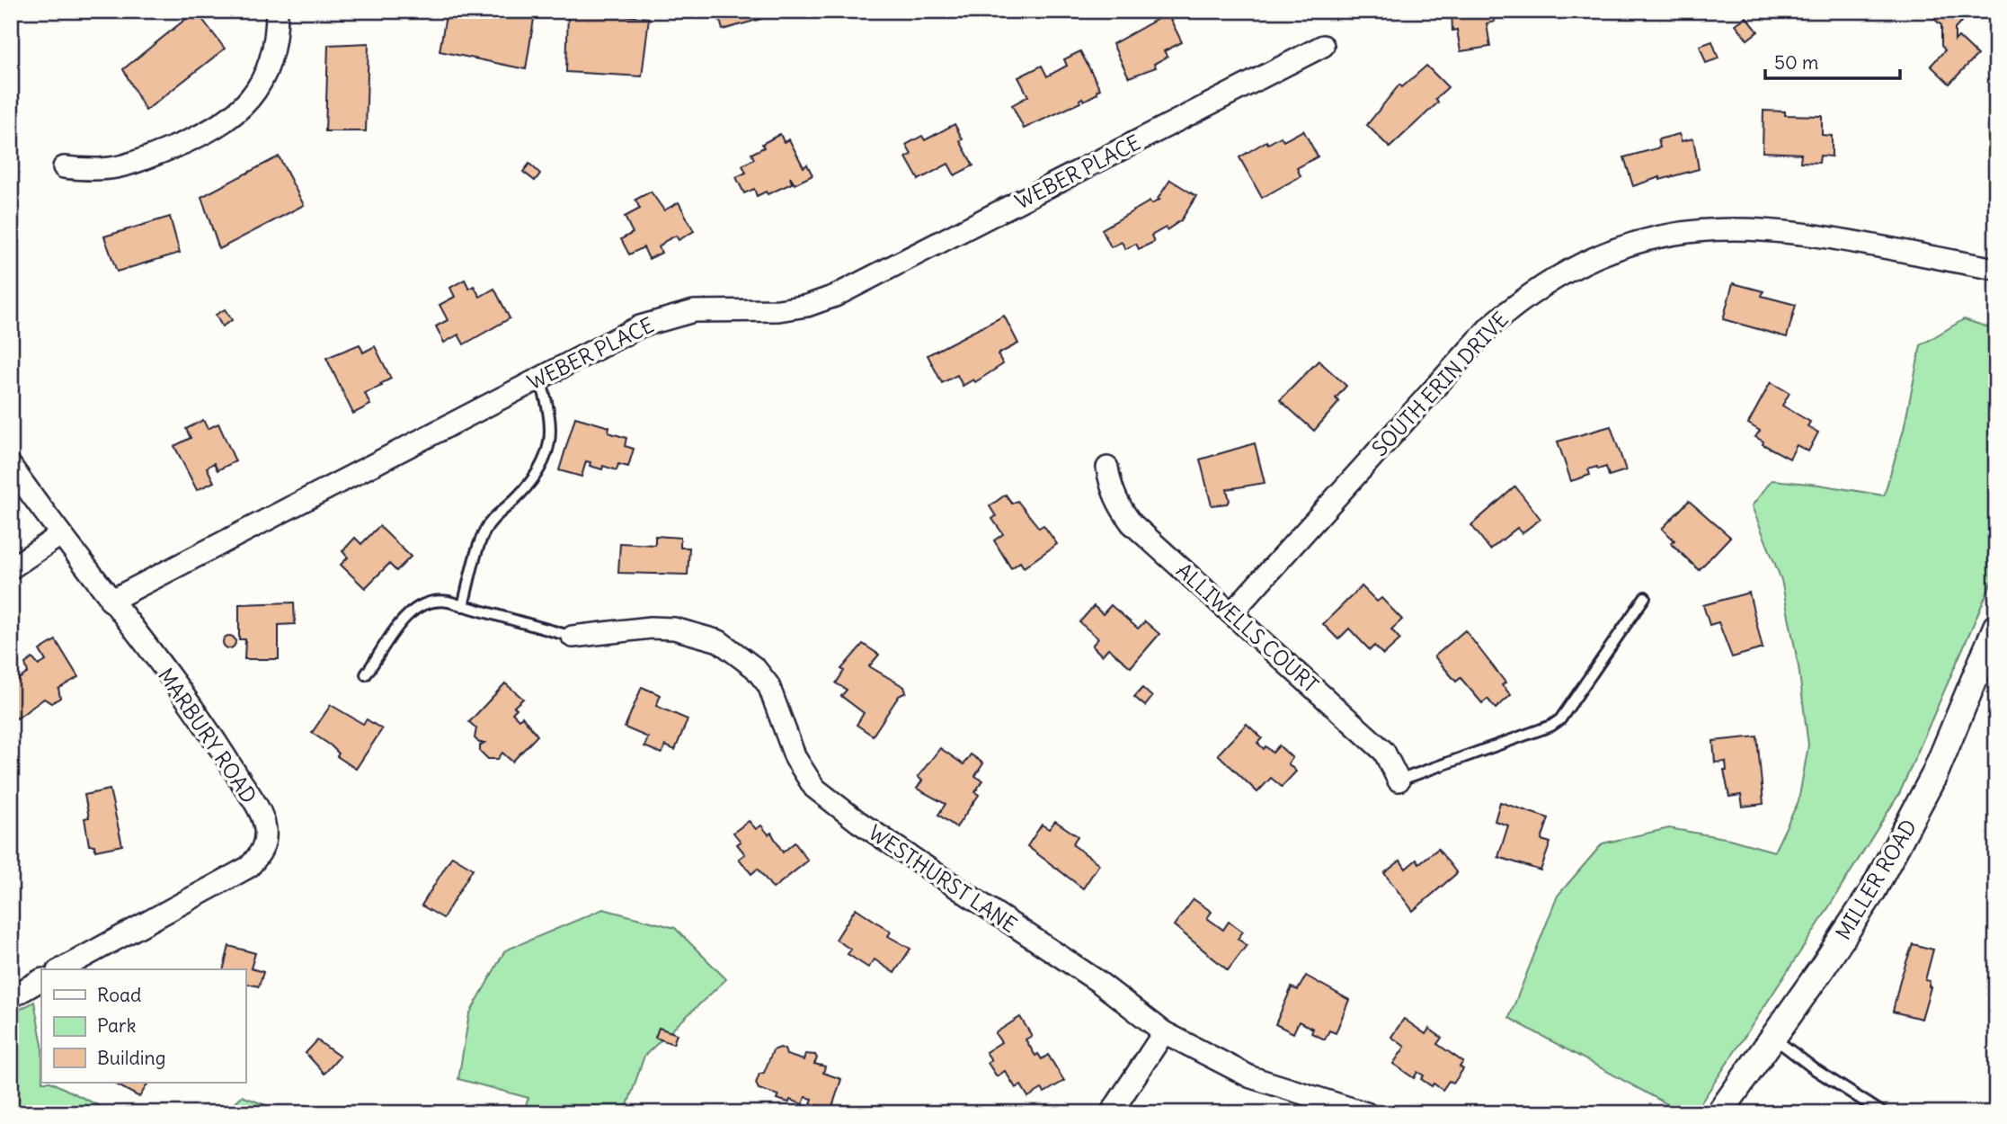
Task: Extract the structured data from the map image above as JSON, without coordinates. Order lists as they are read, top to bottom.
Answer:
{
  "streets": {
    "street": [
      "WEBER PLACE",
      "SOUTH ERIN DRIVE",
      "ALLIWELLS COURT",
      "MARBURY ROAD",
      "WESTHURST LANE",
      "MILLER ROAD"
    ]
  },
  "crossings": [
    ["WEBER PLACE", "MARBURY ROAD"],
    ["SOUTH ERIN DRIVE", "ALLIWELLS COURT"]
  ],
  "legend": ["Road", "Park", "Building"],
  "scale_bar": "50 m"
}
